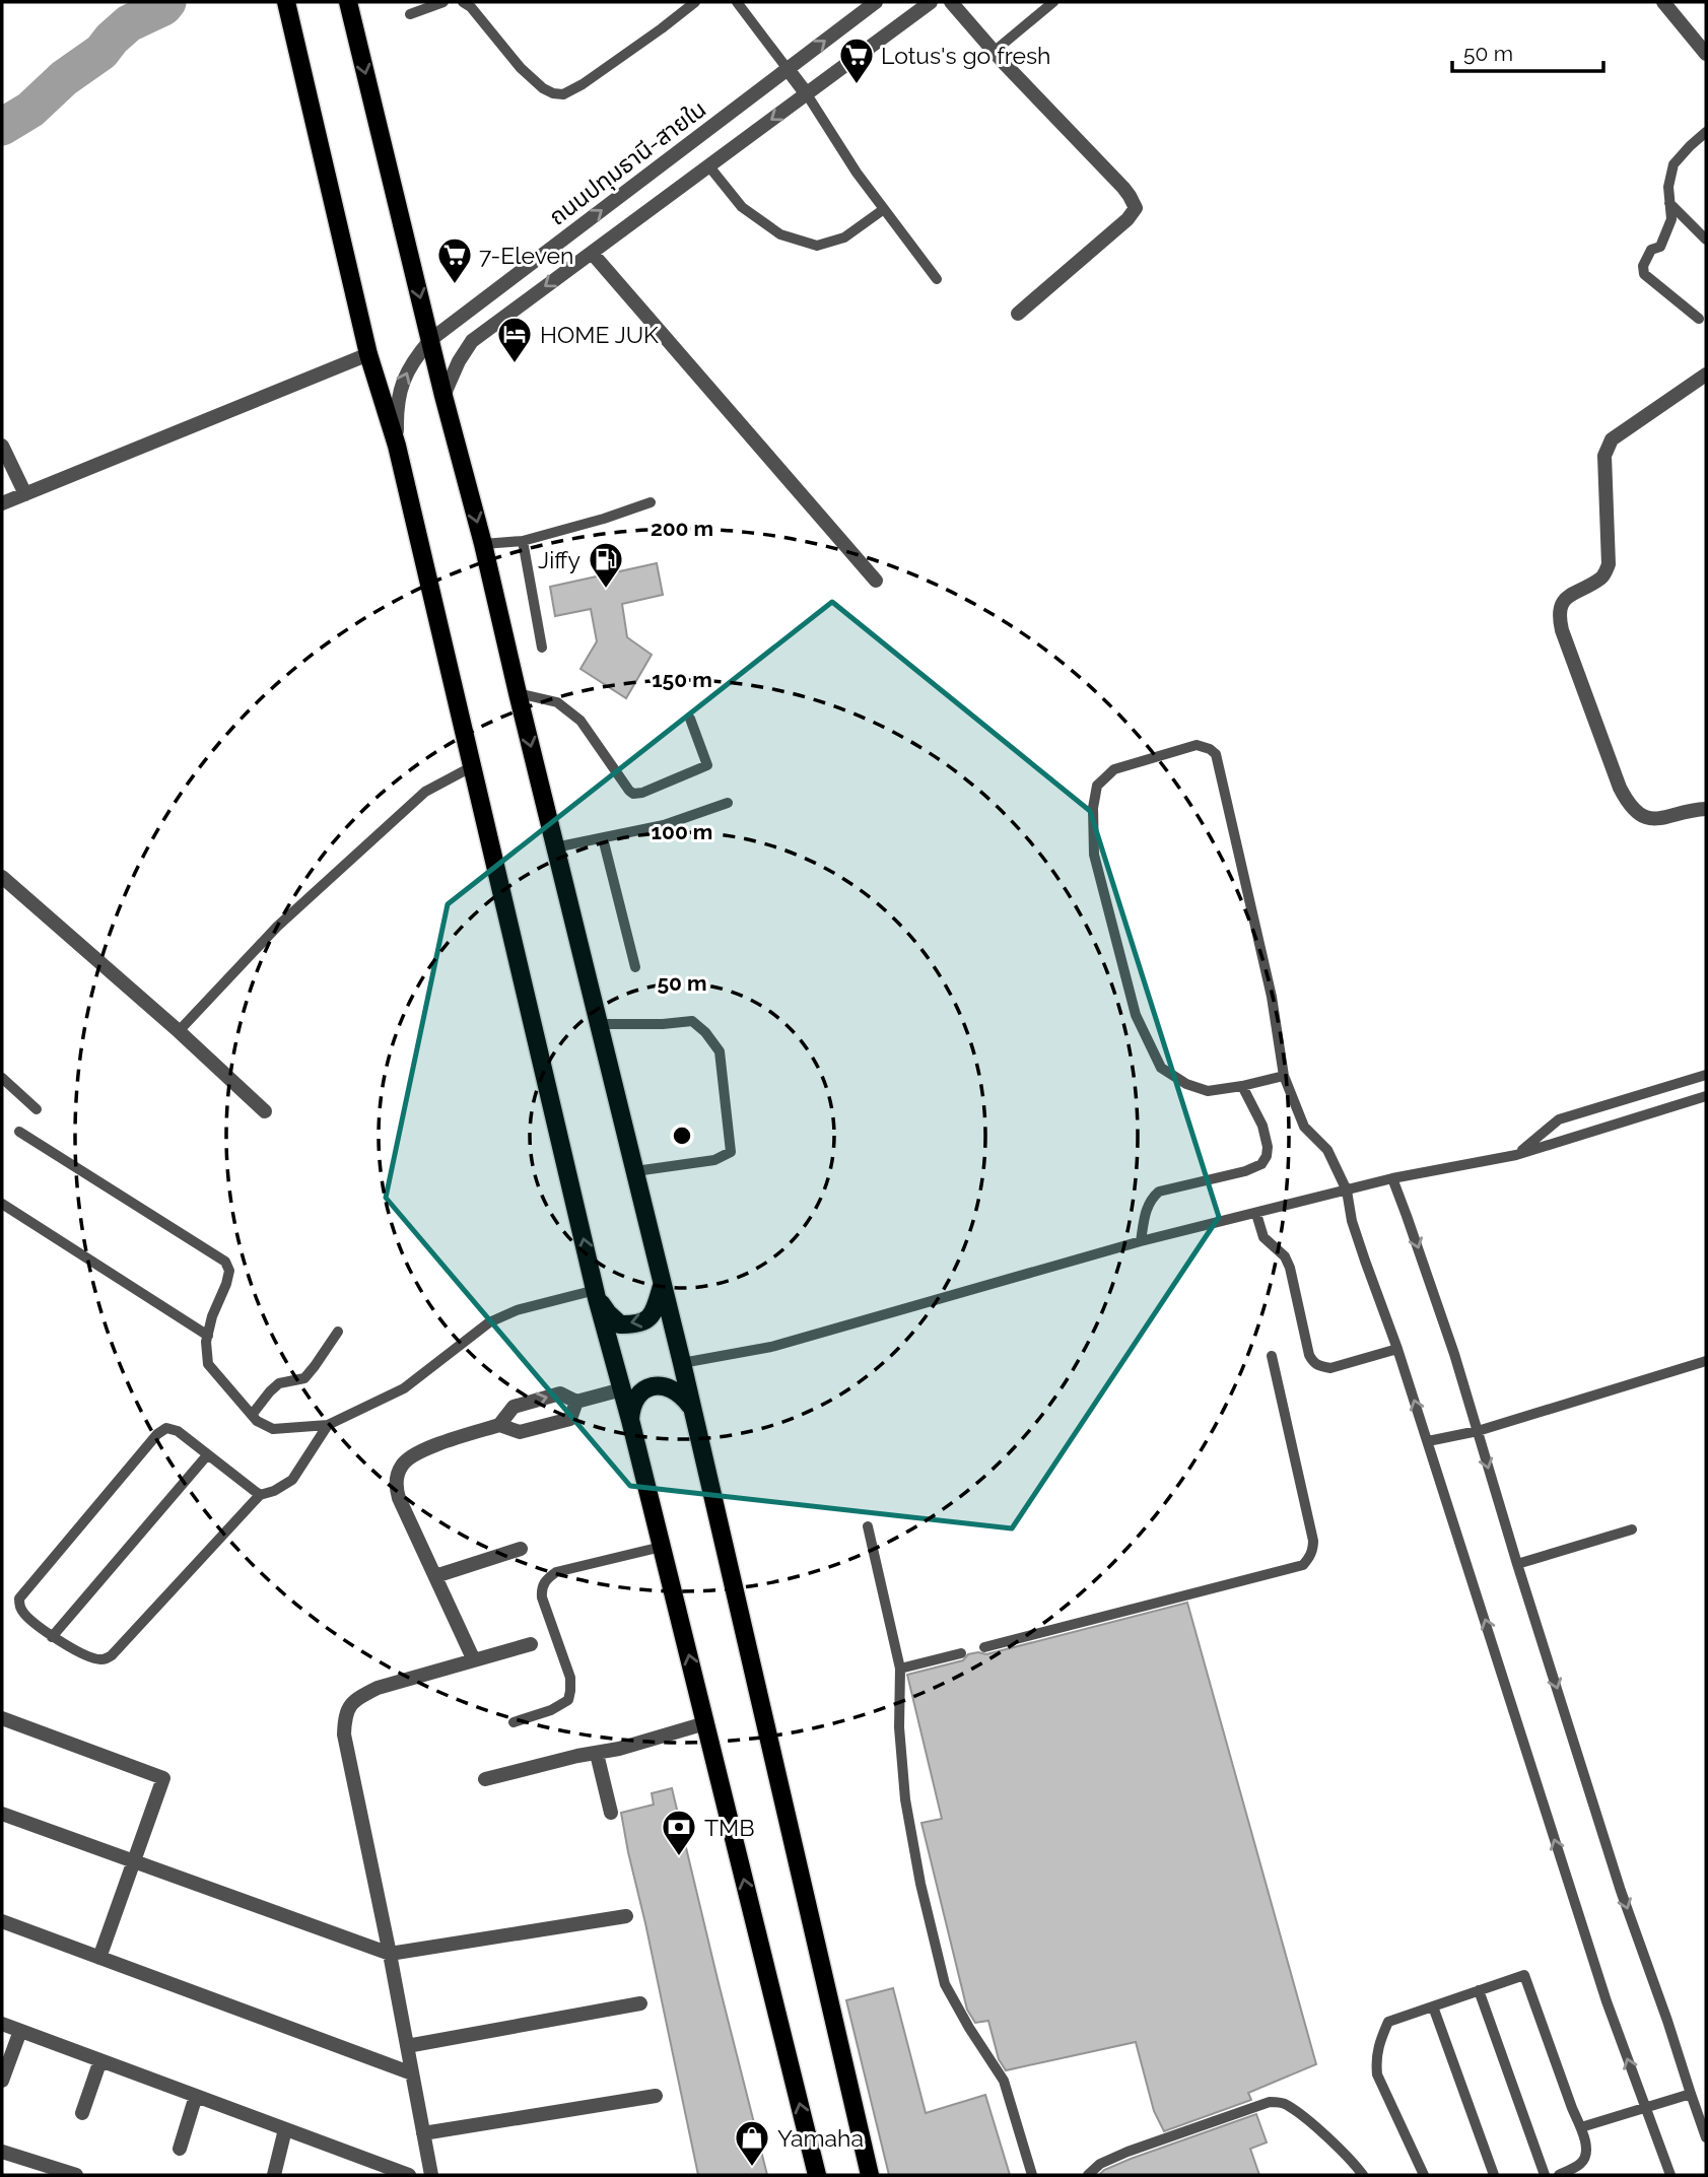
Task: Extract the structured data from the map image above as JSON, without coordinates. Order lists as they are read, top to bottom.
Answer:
{
  "streets": {
    "street": ["ถนนปทุมธานี-สายใน"]
  },
  "places": {
    "supermarket": ["Lotus's go fresh", "7-Eleven"],
    "hotel": ["HOME JUK"],
    "fuel station": ["Jiffy"],
    "bank": ["TMB"],
    "shop": ["Yamaha"]
  },
  "scale_bar": "50 m",
  "rings": [
    "200 m",
    "150 m",
    "100 m",
    "50 m"
  ]
}
